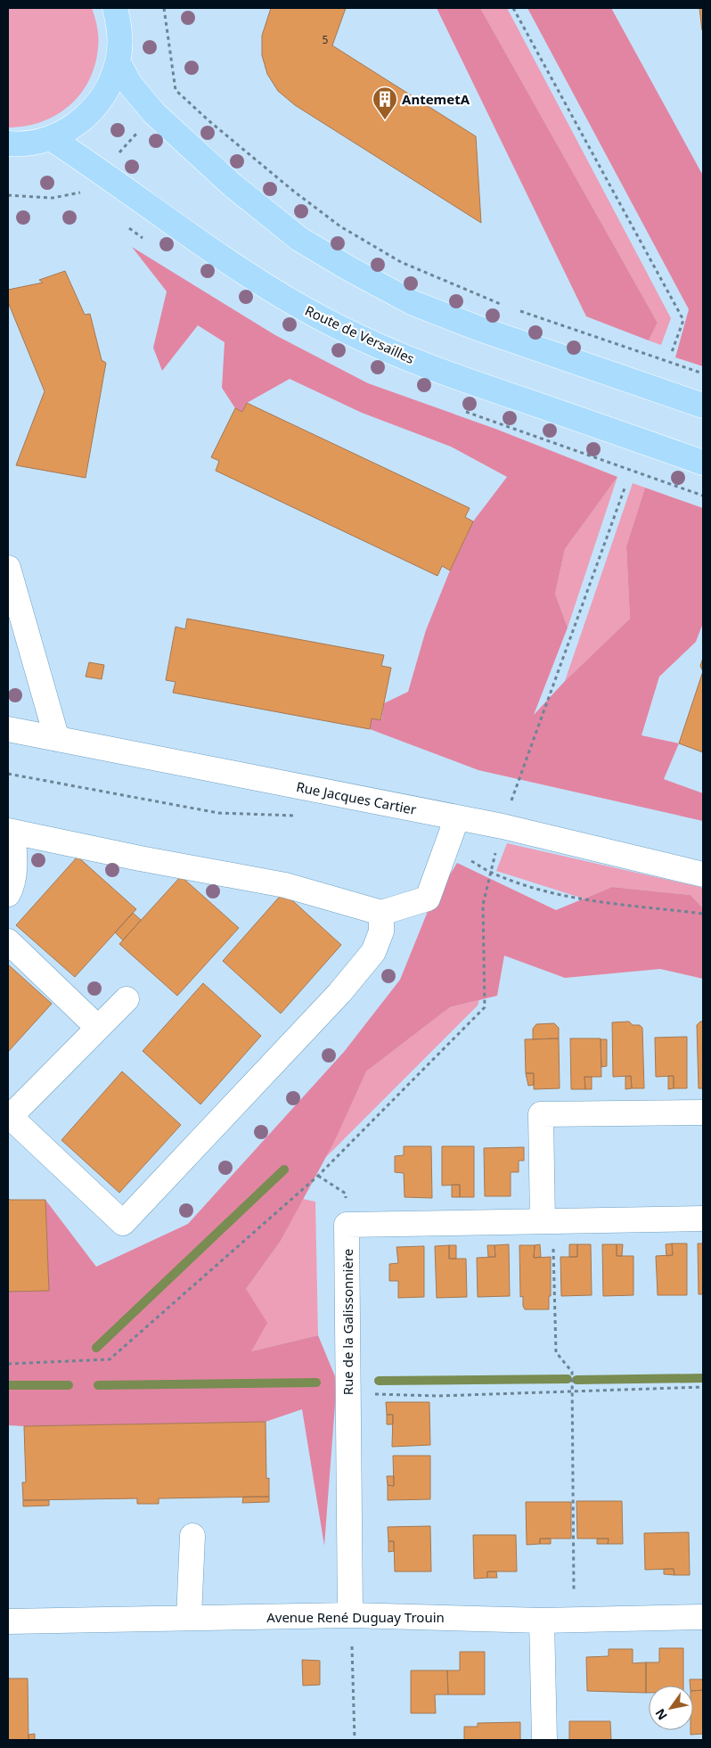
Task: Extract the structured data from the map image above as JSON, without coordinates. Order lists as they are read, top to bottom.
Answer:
{
  "streets": {
    "main road": ["Route de Versailles"],
    "street": ["Rue Jacques Cartier", "Rue de la Galissonnière", "Avenue René Duguay Trouin"]
  },
  "crossings": [
    ["Rue de la Galissonnière", "Avenue René Duguay Trouin"]
  ],
  "places": {
    "building": ["AntemetA"]
  },
  "house_numbers": ["5"],
  "north": "bottom left"
}
